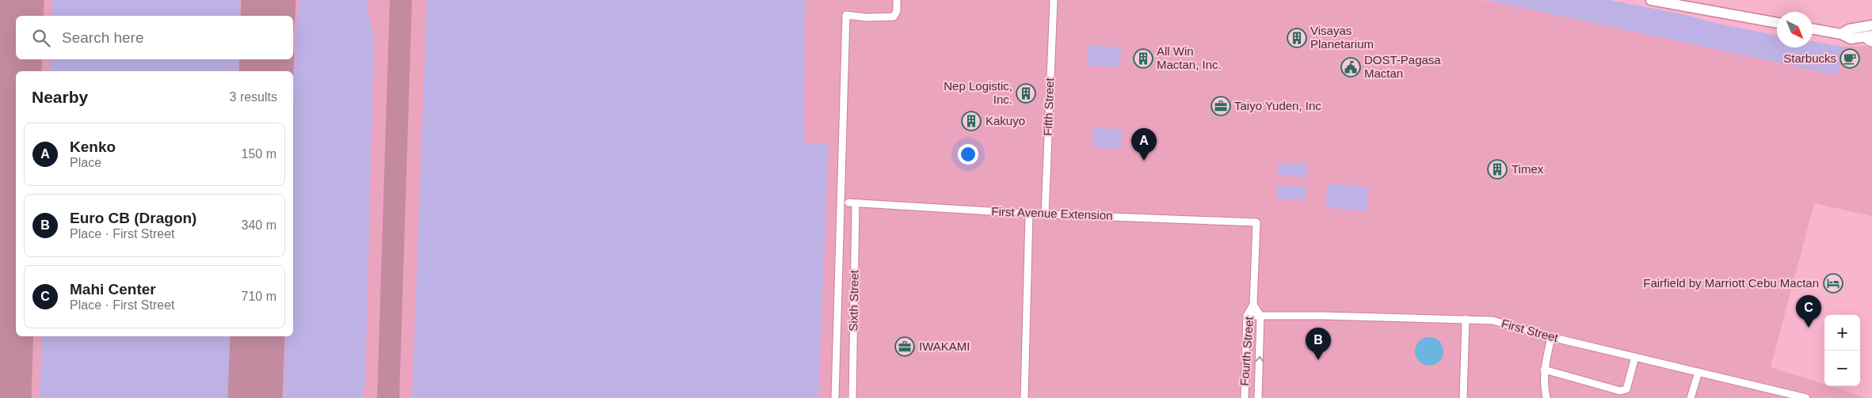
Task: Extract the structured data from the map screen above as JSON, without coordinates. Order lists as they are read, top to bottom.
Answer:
{
  "streets": {
    "street": [
      "Fifth Street",
      "First Avenue Extension",
      "Sixth Street",
      "First Street",
      "Fourth Street"
    ]
  },
  "crossings": [
    ["Fifth Street", "First Avenue Extension"],
    ["First Avenue Extension", "Sixth Street"],
    ["First Avenue Extension", "Fourth Street"],
    ["First Street", "Fourth Street"]
  ],
  "places": {
    "building": [
      "Visayas Planetarium",
      "All Win Mactan, Inc.",
      "Nep Logistic, Inc.",
      "Kakuyo",
      "Timex"
    ],
    "cafe": ["Starbucks"],
    "public building": ["DOST-Pagasa Mactan"],
    "office": ["Taiyo Yuden, Inc", "IWAKAMI"],
    "hotel": ["Fairfield by Marriott Cebu Mactan"]
  },
  "north": "bottom right",
  "page": {
    "search": "Search here",
    "heading": ["Nearby", "3 results"],
    "list": [
      {
        "mark": "A",
        "name": "Kenko",
        "note": "Place",
        "value": "150 m"
      },
      {
        "mark": "B",
        "name": "Euro CB (Dragon)",
        "note": "Place · First Street",
        "value": "340 m"
      },
      {
        "mark": "C",
        "name": "Mahi Center",
        "note": "Place · First Street",
        "value": "710 m"
      }
    ],
    "pins": ["A", "C", "B"],
    "map_buttons": ["+", "−"]
  }
}
